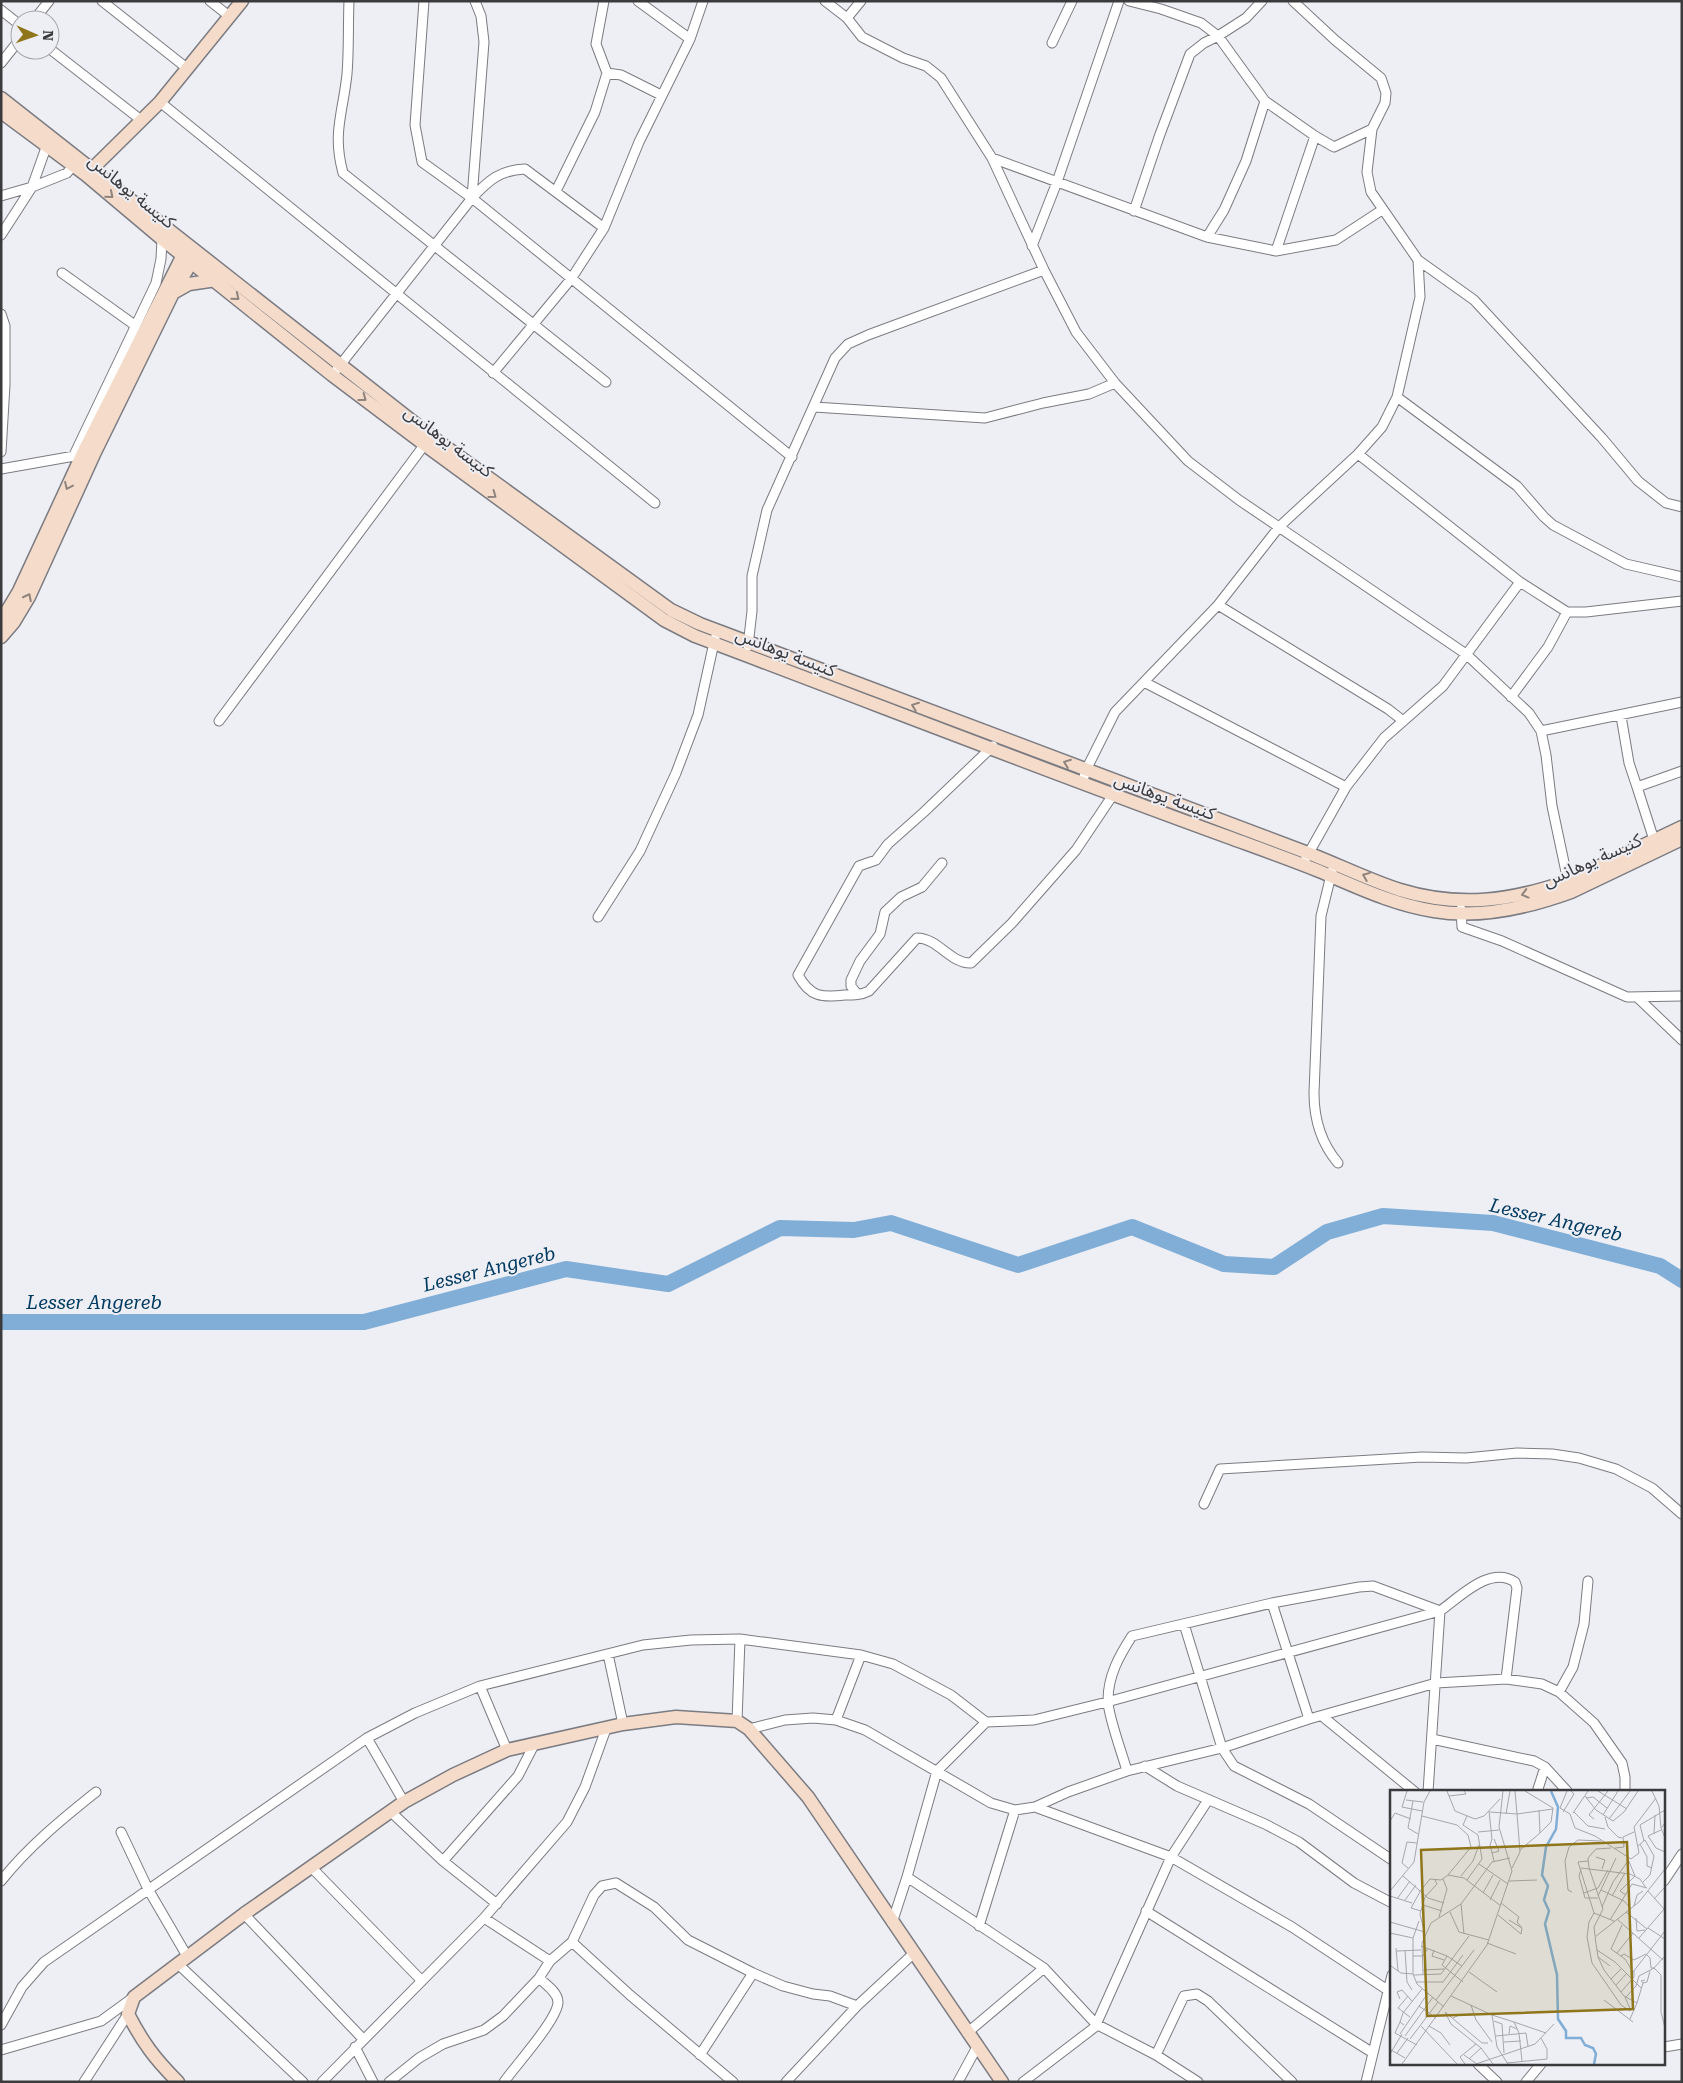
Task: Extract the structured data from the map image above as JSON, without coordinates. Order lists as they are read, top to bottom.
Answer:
{
  "streets": {
    "street": ["كنيسة يوهانس"]
  },
  "water": ["Lesser Angereb"],
  "north": "right"
}
